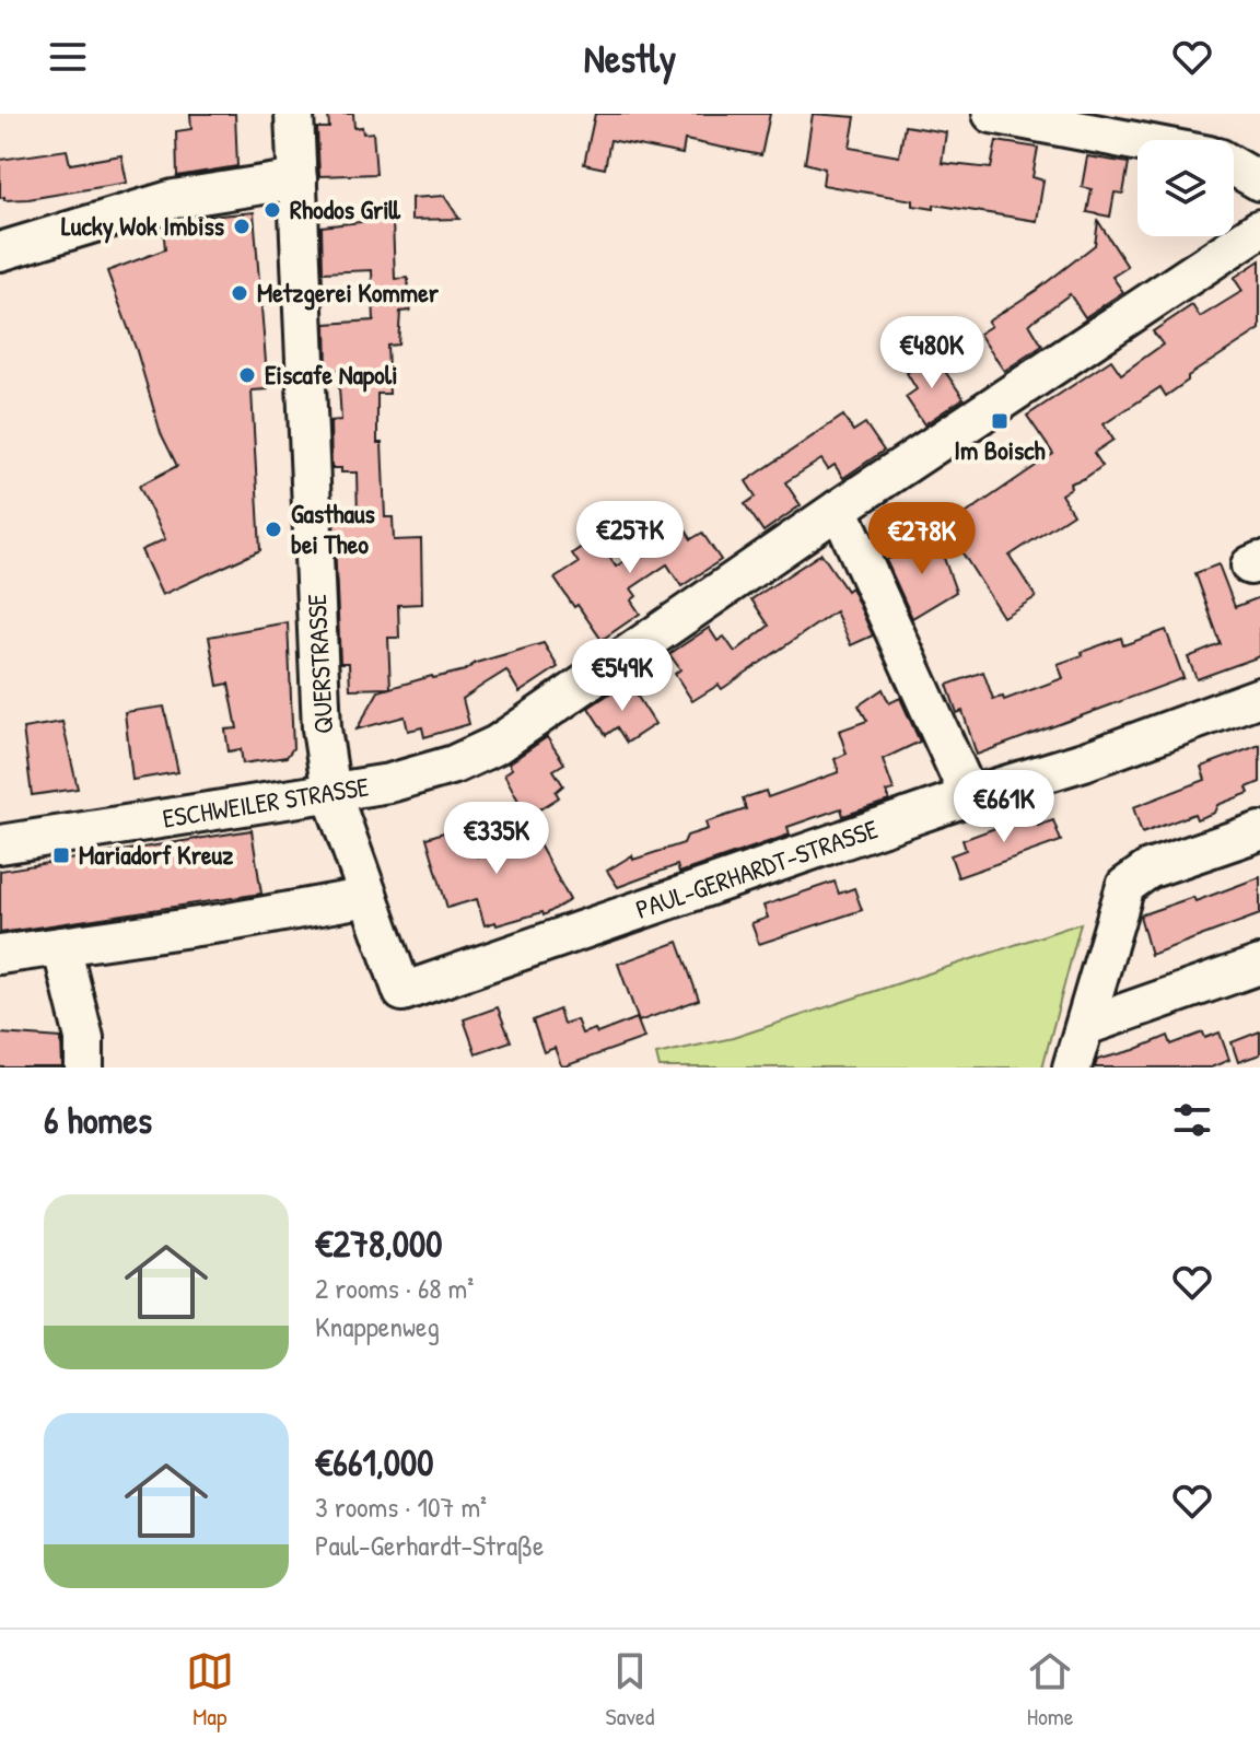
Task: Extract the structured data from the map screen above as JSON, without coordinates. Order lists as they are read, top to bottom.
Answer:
{
  "streets": {
    "street": ["QUERSTRASSE", "ESCHWEILER STRASSE", "PAUL-GERHARDT-STRASSE"]
  },
  "crossings": [
    ["QUERSTRASSE", "ESCHWEILER STRASSE"],
    ["QUERSTRASSE", "PAUL-GERHARDT-STRASSE"]
  ],
  "places": {
    "other": [
      "Rhodos Grill",
      "Lucky Wok Imbiss",
      "Metzgerei Kommer",
      "Eiscafe Napoli",
      "Gasthaus bei Theo"
    ],
    "transit": ["Im Boisch", "Mariadorf Kreuz"]
  },
  "page": {
    "header": "Nestly",
    "price": [
      "€480K",
      "€257K",
      "€278K",
      "€549K",
      "€661K",
      "€335K"
    ],
    "heading": "6 homes",
    "list": [
      {
        "name": "€278,000",
        "note": "2 rooms · 68 m² · Knappenweg"
      },
      {
        "name": "€661,000",
        "note": "3 rooms · 107 m² · Paul-Gerhardt-Straße"
      }
    ],
    "tabs": ["Map", "Saved", "Home"]
  }
}
